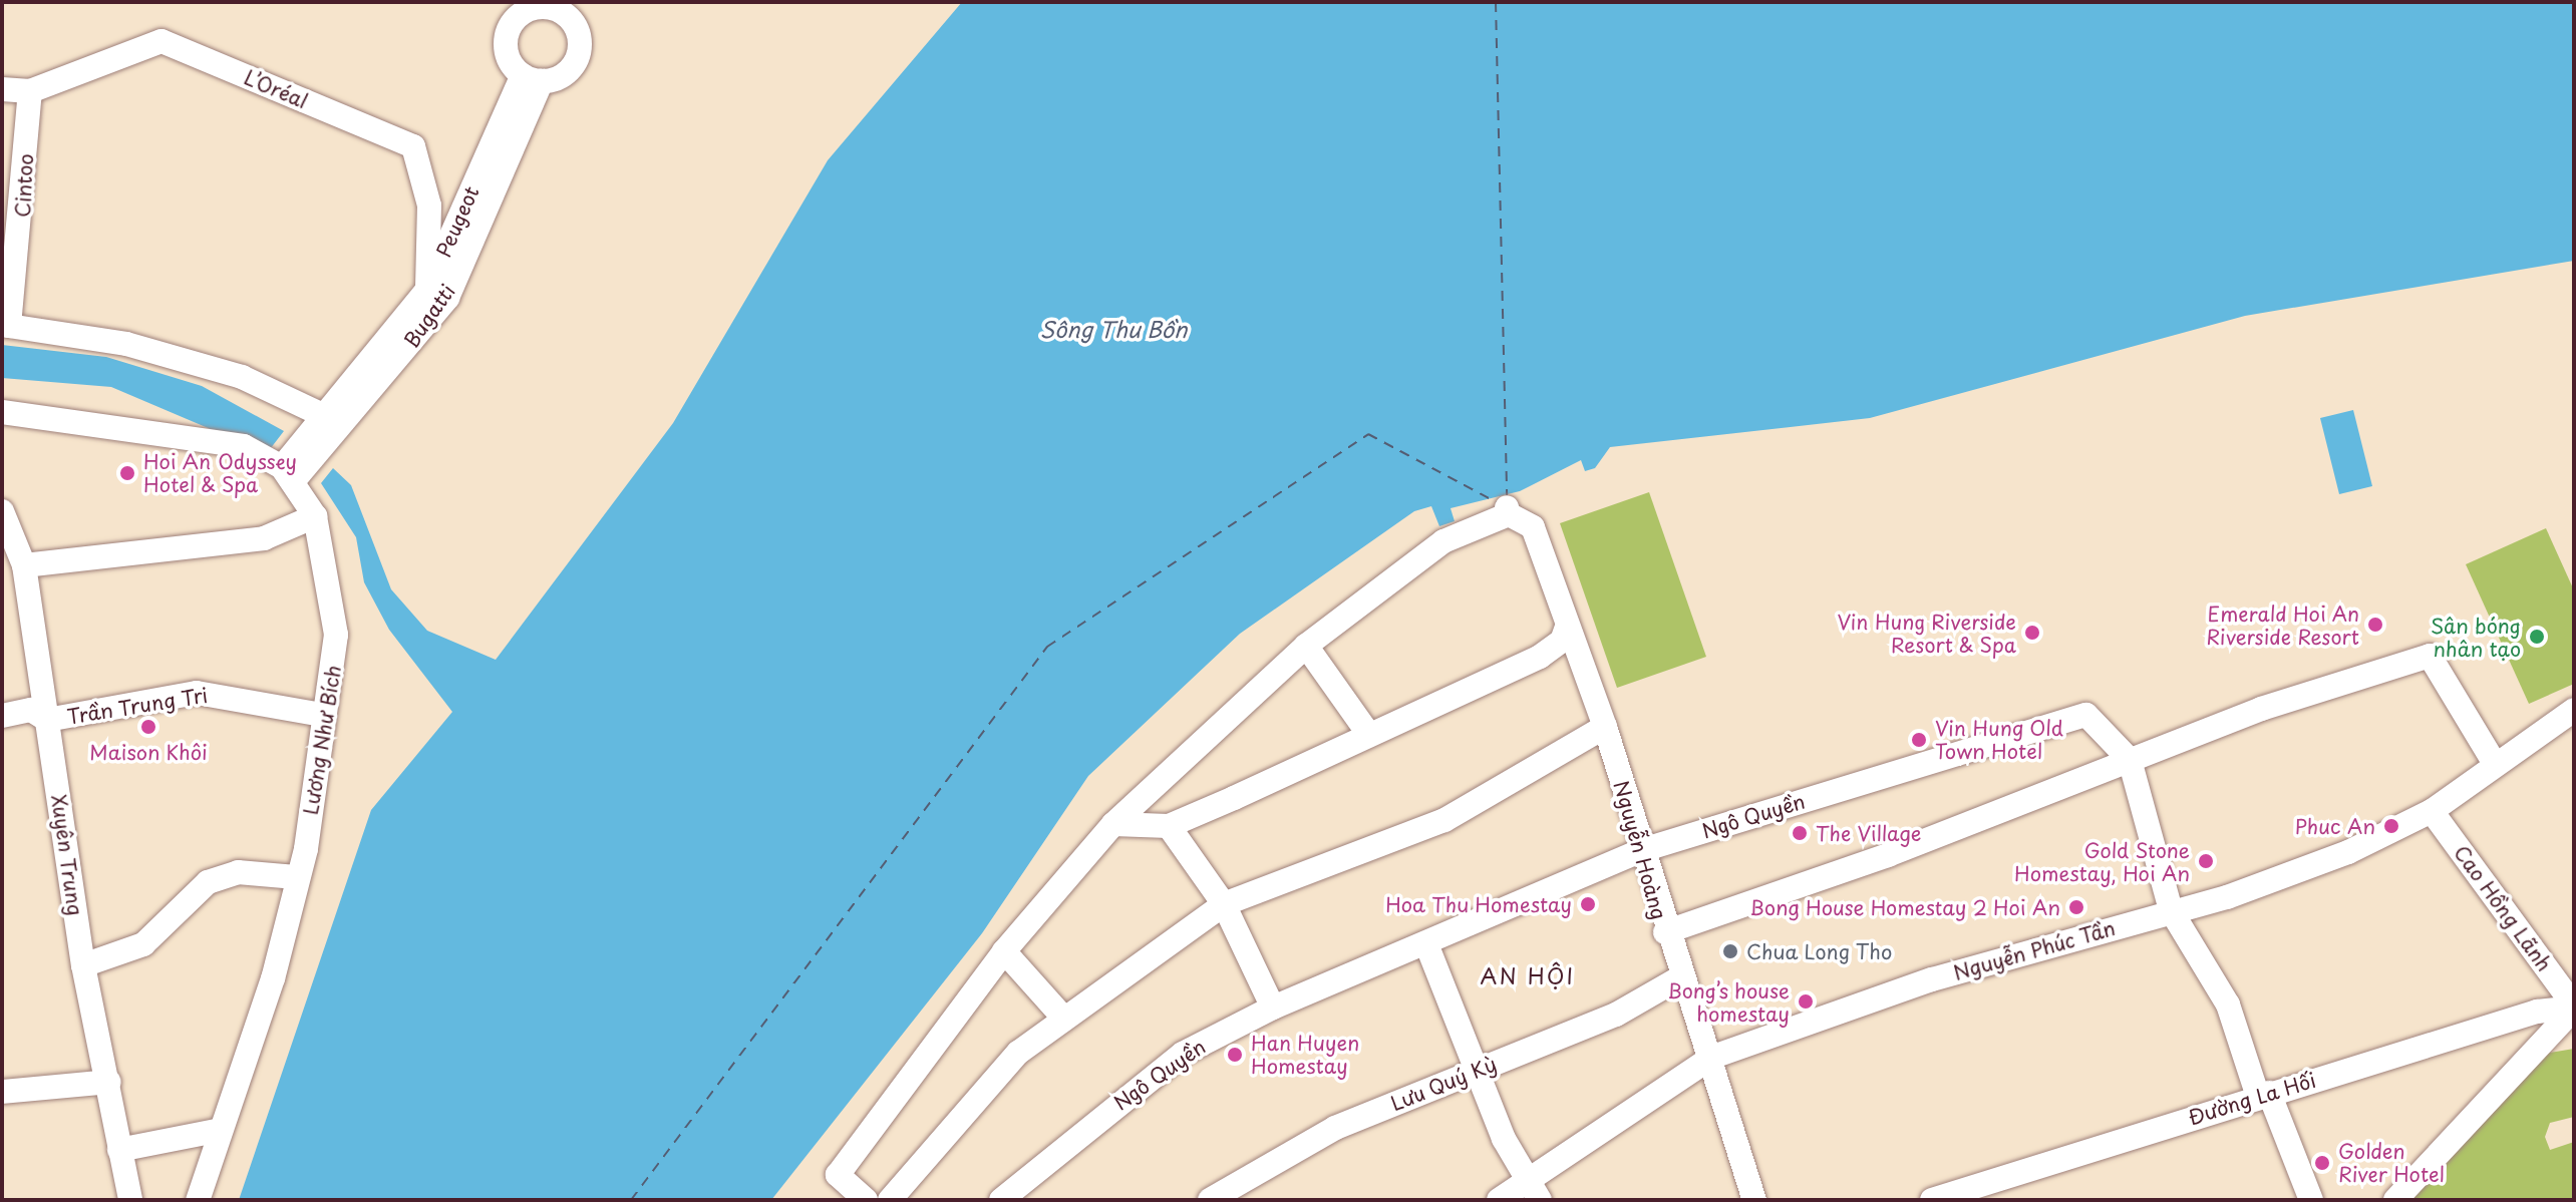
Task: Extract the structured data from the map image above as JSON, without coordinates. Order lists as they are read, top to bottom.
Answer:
{
  "streets": {
    "street": [
      "L’Oréal",
      "Cintoo",
      "Peugeot",
      "Bugatti",
      "Trần Trung Tri",
      "Lương Như Bích",
      "Ngô Quyền",
      "Nguyễn Hoàng",
      "Xuyên Trung",
      "Cao Hồng Lãnh",
      "Nguyễn Phúc Tần",
      "Lưu Quý Kỳ",
      "Đường La Hối"
    ]
  },
  "crossings": [
    ["L’Oréal", "Cintoo"],
    ["L’Oréal", "Peugeot"],
    ["Peugeot", "Bugatti"],
    ["Peugeot", "Lương Như Bích"],
    ["Bugatti", "Lương Như Bích"],
    ["Trần Trung Tri", "Lương Như Bích"],
    ["Trần Trung Tri", "Xuyên Trung"],
    ["Ngô Quyền", "Nguyễn Hoàng"],
    ["Nguyễn Hoàng", "Nguyễn Phúc Tần"],
    ["Nguyễn Hoàng", "Lưu Quý Kỳ"],
    ["Cao Hồng Lãnh", "Nguyễn Phúc Tần"],
    ["Cao Hồng Lãnh", "Đường La Hối"]
  ],
  "districts": ["AN HỘI"],
  "water": ["Sông Thu Bồn"],
  "places": [
    "Hoi An Odyssey Hotel & Spa",
    "Emerald Hoi An Riverside Resort",
    "Vin Hung Riverside Resort & Spa",
    "Sân bóng nhân tạo",
    "Maison Khôi",
    "Vin Hung Old Town Hotel",
    "Phuc An",
    "The Village",
    "Gold Stone Homestay, Hoi An",
    "Hoa Thu Homestay",
    "Bong House Homestay 2 Hoi An",
    "Chua Long Tho",
    "Bong’s house homestay",
    "Han Huyen Homestay",
    "Golden River Hotel"
  ]
}
